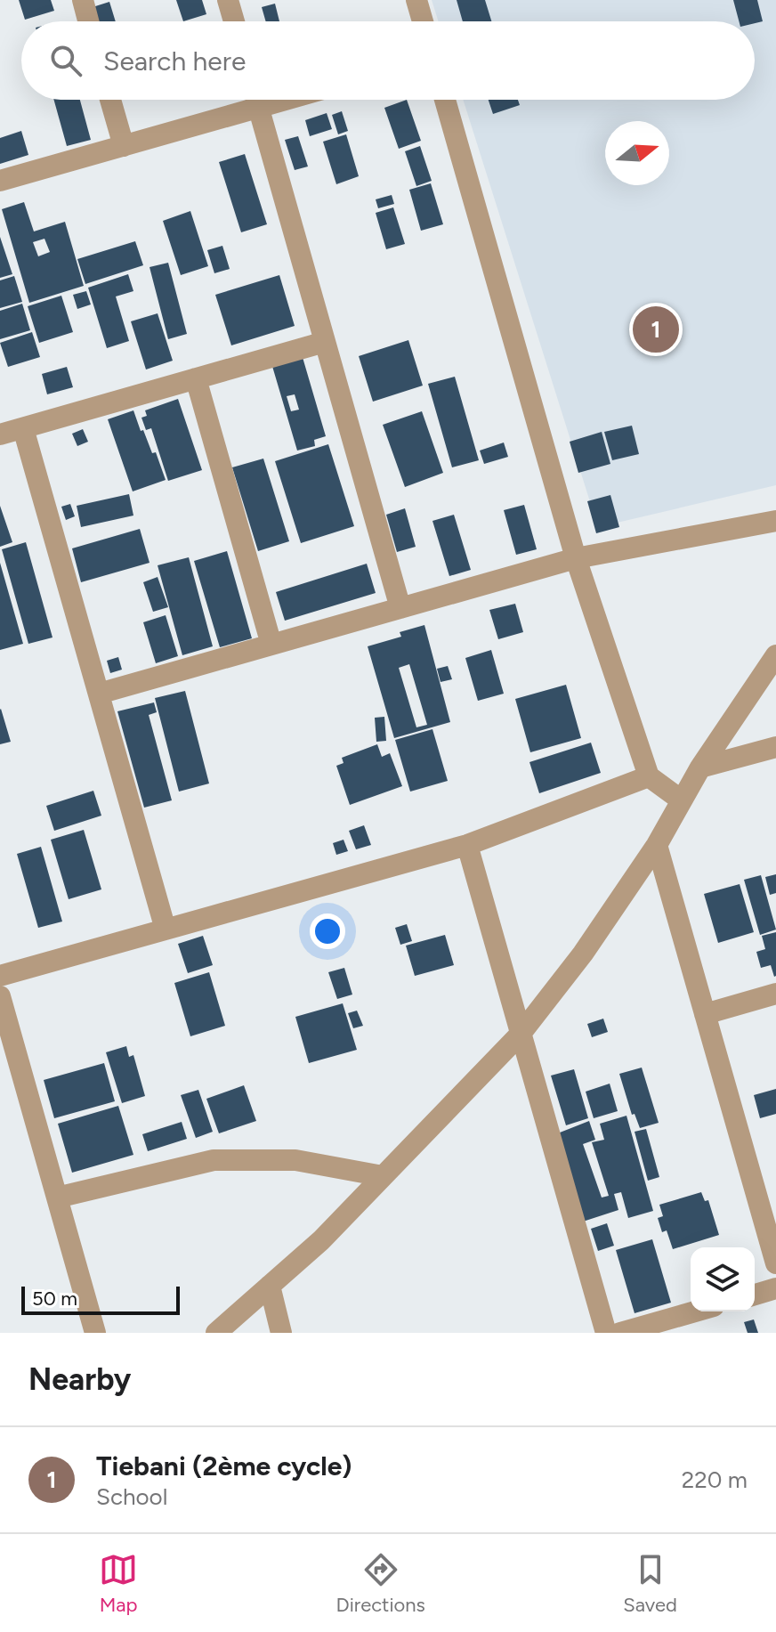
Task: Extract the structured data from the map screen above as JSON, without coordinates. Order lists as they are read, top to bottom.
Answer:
{
  "scale_bar": "50 m",
  "north": "right",
  "page": {
    "search": "Search here",
    "pins": "1",
    "scale": "50 m",
    "heading": "Nearby",
    "list": [
      {
        "mark": "1",
        "name": "Tiebani (2ème cycle)",
        "note": "School",
        "value": "220 m"
      }
    ],
    "nav": ["Map", "Directions", "Saved"]
  }
}
